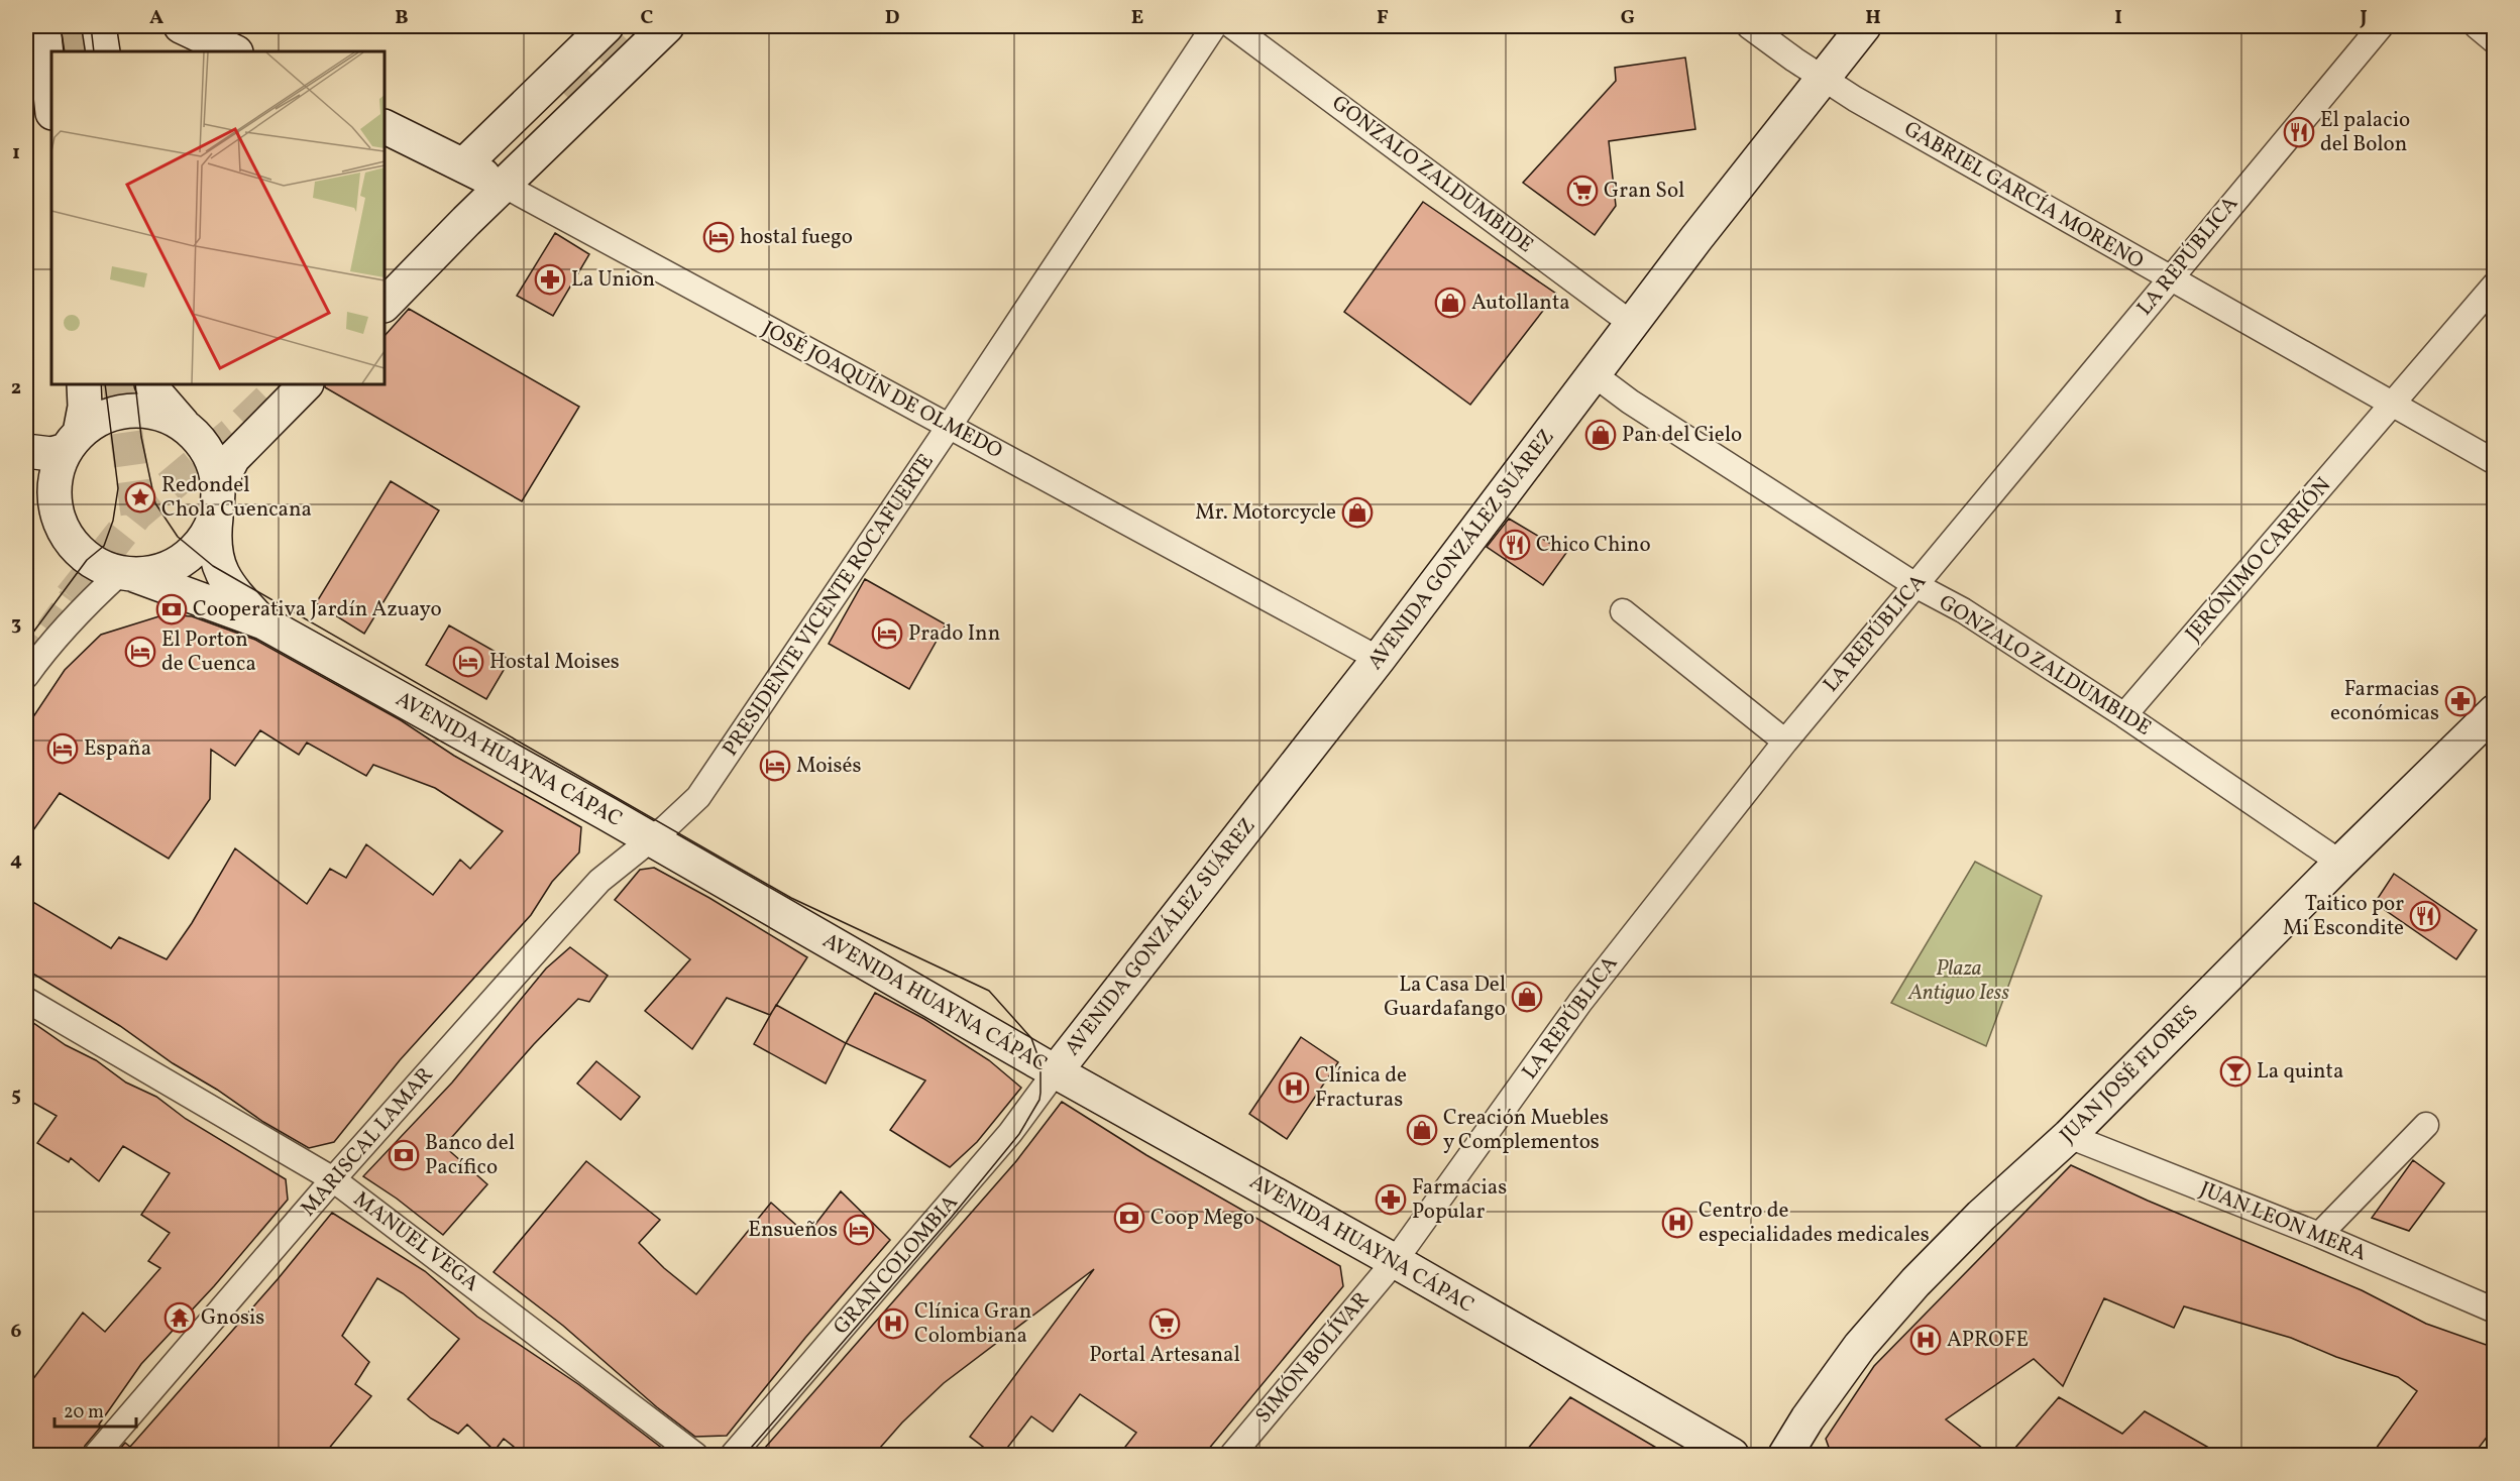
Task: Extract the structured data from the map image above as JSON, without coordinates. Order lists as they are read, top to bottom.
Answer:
{
  "streets": {
    "main road": [
      "JOSÉ JOAQUÍN DE OLMEDO",
      "AVENIDA GONZÁLEZ SUÁREZ",
      "AVENIDA HUAYNA CÁPAC",
      "JUAN JOSÉ FLORES"
    ],
    "street": [
      "GONZALO ZALDUMBIDE",
      "GABRIEL GARCÍA MORENO",
      "LA REPÚBLICA",
      "JERÓNIMO CARRIÓN",
      "PRESIDENTE VICENTE ROCAFUERTE",
      "MARISCAL LAMAR",
      "JUAN LEON MERA",
      "MANUEL VEGA",
      "GRAN COLOMBIA",
      "SIMÓN BOLÍVAR"
    ]
  },
  "crossings": [
    ["GONZALO ZALDUMBIDE", "LA REPÚBLICA"],
    ["GONZALO ZALDUMBIDE", "AVENIDA GONZÁLEZ SUÁREZ"],
    ["GONZALO ZALDUMBIDE", "JERÓNIMO CARRIÓN"],
    ["GONZALO ZALDUMBIDE", "JUAN JOSÉ FLORES"],
    ["GABRIEL GARCÍA MORENO", "LA REPÚBLICA"],
    ["GABRIEL GARCÍA MORENO", "AVENIDA GONZÁLEZ SUÁREZ"],
    ["GABRIEL GARCÍA MORENO", "JERÓNIMO CARRIÓN"],
    ["LA REPÚBLICA", "AVENIDA HUAYNA CÁPAC"],
    ["LA REPÚBLICA", "SIMÓN BOLÍVAR"],
    ["JOSÉ JOAQUÍN DE OLMEDO", "AVENIDA GONZÁLEZ SUÁREZ"],
    ["JOSÉ JOAQUÍN DE OLMEDO", "PRESIDENTE VICENTE ROCAFUERTE"],
    ["AVENIDA GONZÁLEZ SUÁREZ", "AVENIDA HUAYNA CÁPAC"],
    ["AVENIDA GONZÁLEZ SUÁREZ", "GRAN COLOMBIA"],
    ["PRESIDENTE VICENTE ROCAFUERTE", "AVENIDA HUAYNA CÁPAC"],
    ["PRESIDENTE VICENTE ROCAFUERTE", "MARISCAL LAMAR"],
    ["AVENIDA HUAYNA CÁPAC", "MARISCAL LAMAR"],
    ["AVENIDA HUAYNA CÁPAC", "GRAN COLOMBIA"],
    ["AVENIDA HUAYNA CÁPAC", "SIMÓN BOLÍVAR"],
    ["JUAN JOSÉ FLORES", "JUAN LEON MERA"],
    ["MARISCAL LAMAR", "MANUEL VEGA"]
  ],
  "parks": ["Plaza Antiguo Iess"],
  "places": {
    "restaurant": ["El palacio del Bolon", "Chico Chino", "Taitico por Mi Escondite"],
    "supermarket": ["Gran Sol", "Portal Artesanal"],
    "hotel": [
      "hostal fuego",
      "Prado Inn",
      "El Porton de Cuenca",
      "Hostal Moises",
      "España",
      "Moisés",
      "Ensueños"
    ],
    "pharmacy": ["La Union", "Farmacias económicas", "Farmacias Popular"],
    "shop": [
      "Autollanta",
      "Pan del Cielo",
      "Mr. Motorcycle",
      "La Casa Del Guardafango",
      "Creación Muebles y Complementos"
    ],
    "place": ["Redondel Chola Cuencana"],
    "bank": ["Cooperativa Jardín Azuayo", "Banco del Pacífico", "Coop Mego"],
    "bar": ["La quinta"],
    "hospital": [
      "Clínica de Fracturas",
      "Centro de especialidades medicales",
      "Clínica Gran Colombiana",
      "APROFE"
    ],
    "temple": ["Gnosis"]
  },
  "scale_bar": "20 m",
  "grid": {
    "columns": [
      "A",
      "B",
      "C",
      "D",
      "E",
      "F",
      "G",
      "H",
      "I",
      "J"
    ],
    "rows": [
      "1",
      "2",
      "3",
      "4",
      "5",
      "6"
    ]
  }
}
